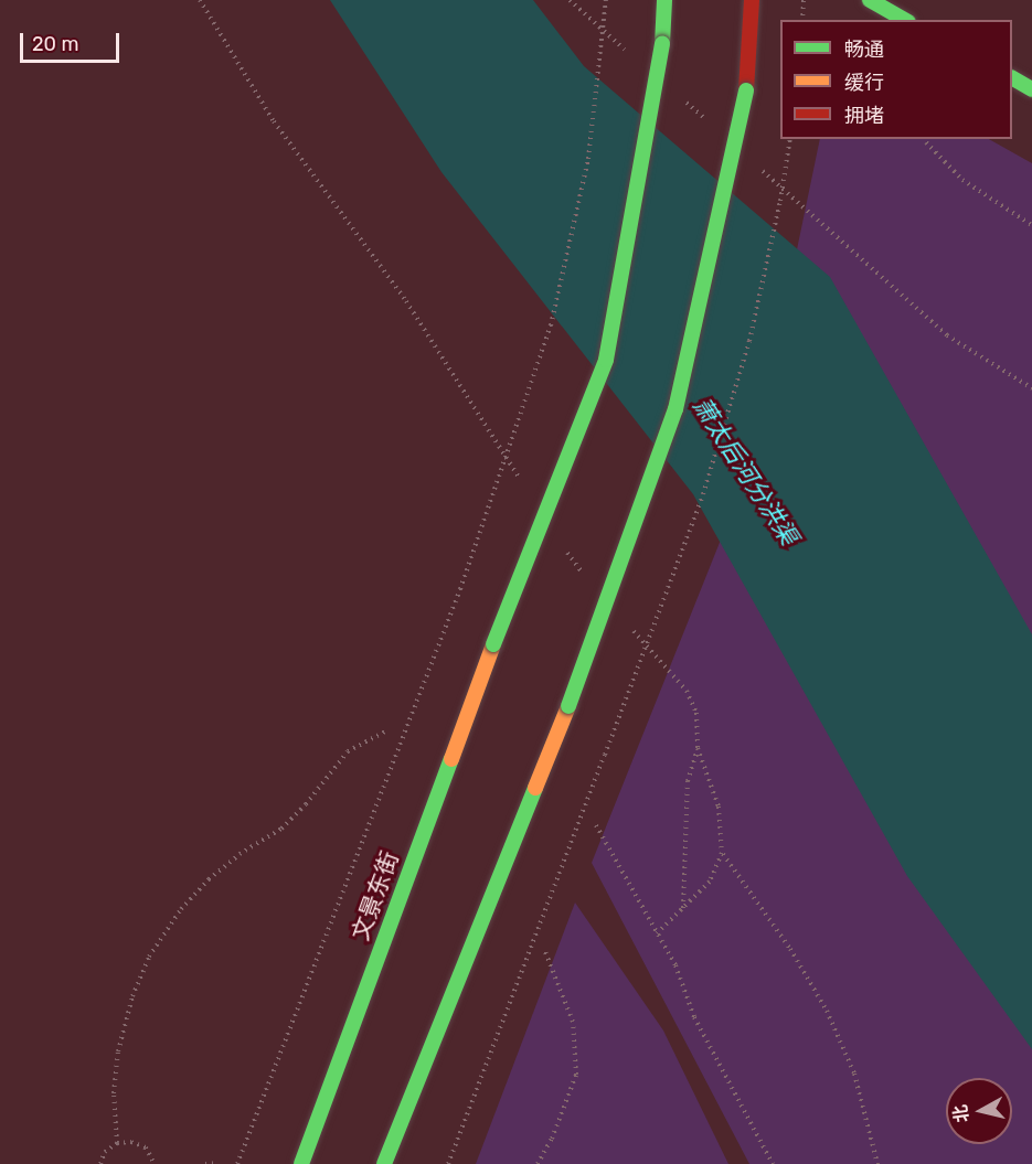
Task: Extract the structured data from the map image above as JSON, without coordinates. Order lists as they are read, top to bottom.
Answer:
{
  "streets": {
    "main road": ["文景东街"]
  },
  "water": ["萧太后河分洪渠"],
  "legend": ["畅通", "缓行", "拥堵"],
  "scale_bar": "20 m",
  "north": "left"
}
